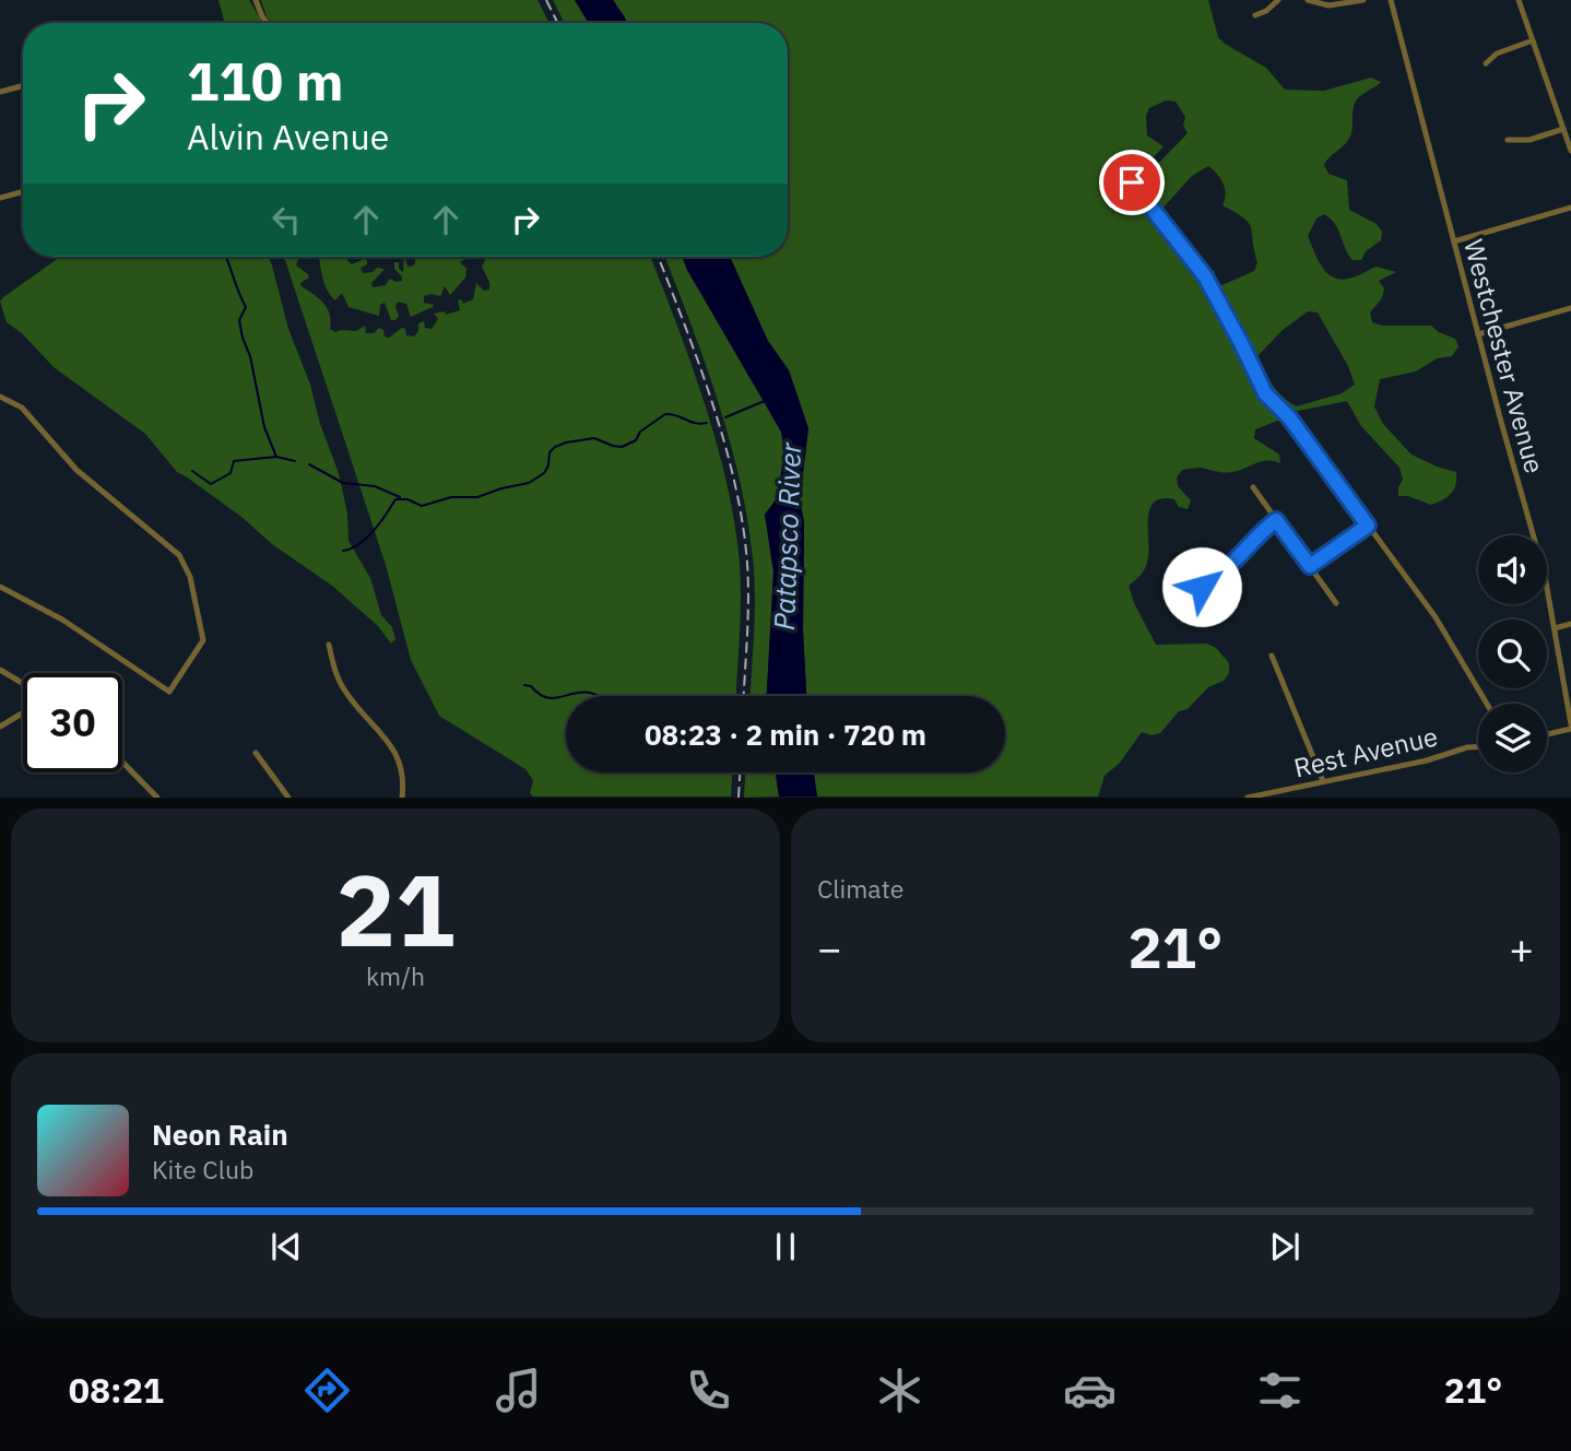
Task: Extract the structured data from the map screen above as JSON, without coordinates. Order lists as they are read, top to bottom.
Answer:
{
  "streets": {
    "street": ["Westchester Avenue", "Rest Avenue"]
  },
  "water": ["Patapsco River"],
  "page": {
    "turn": ["110 m", "Alvin Avenue"],
    "limit": "30",
    "trip": "08:23 · 2 min · 720 m",
    "tile": [
      ["21", "km/h"],
      "Climate"
    ],
    "heat": ["−", "21°", "+"],
    "song": ["Neon Rain", "Kite Club"],
    "tabs": ["08:21", "21°"]
  }
}
